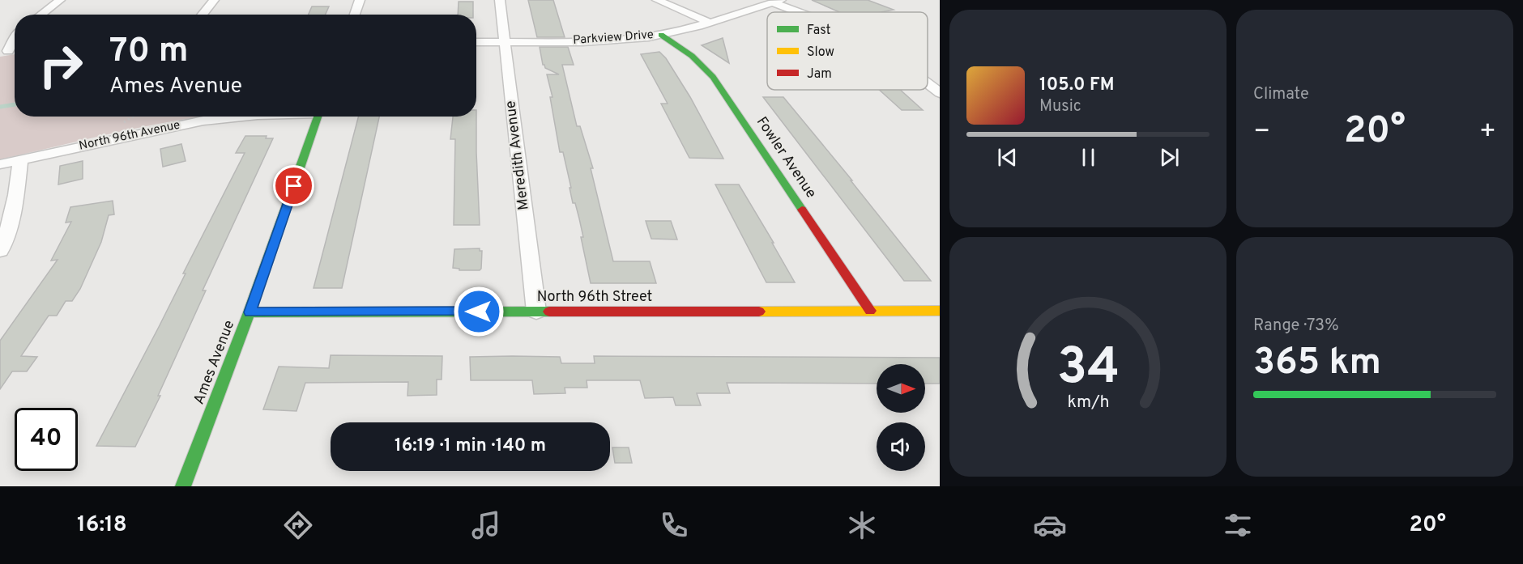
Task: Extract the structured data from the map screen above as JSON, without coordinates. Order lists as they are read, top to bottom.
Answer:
{
  "streets": {
    "street": [
      "Parkview Drive",
      "North 96th Avenue",
      "Meredith Avenue",
      "Fowler Avenue",
      "North 96th Street",
      "Ames Avenue"
    ]
  },
  "crossings": [
    ["Parkview Drive", "Meredith Avenue"],
    ["Parkview Drive", "Fowler Avenue"],
    ["Meredith Avenue", "North 96th Street"],
    ["Fowler Avenue", "North 96th Street"],
    ["North 96th Street", "Ames Avenue"]
  ],
  "legend": ["Fast", "Slow", "Jam"],
  "north": "right",
  "page": {
    "tile": [
      "Climate",
      ["Range · 73%", "365 km"]
    ],
    "turn": ["70 m", "Ames Avenue"],
    "song": ["105.0 FM", "Music"],
    "heat": ["−", "20°", "+"],
    "limit": "40",
    "trip": "16:19 · 1 min · 140 m",
    "tabs": ["16:18", "20°"],
    "gauge": ["34", "km/h"]
  }
}
